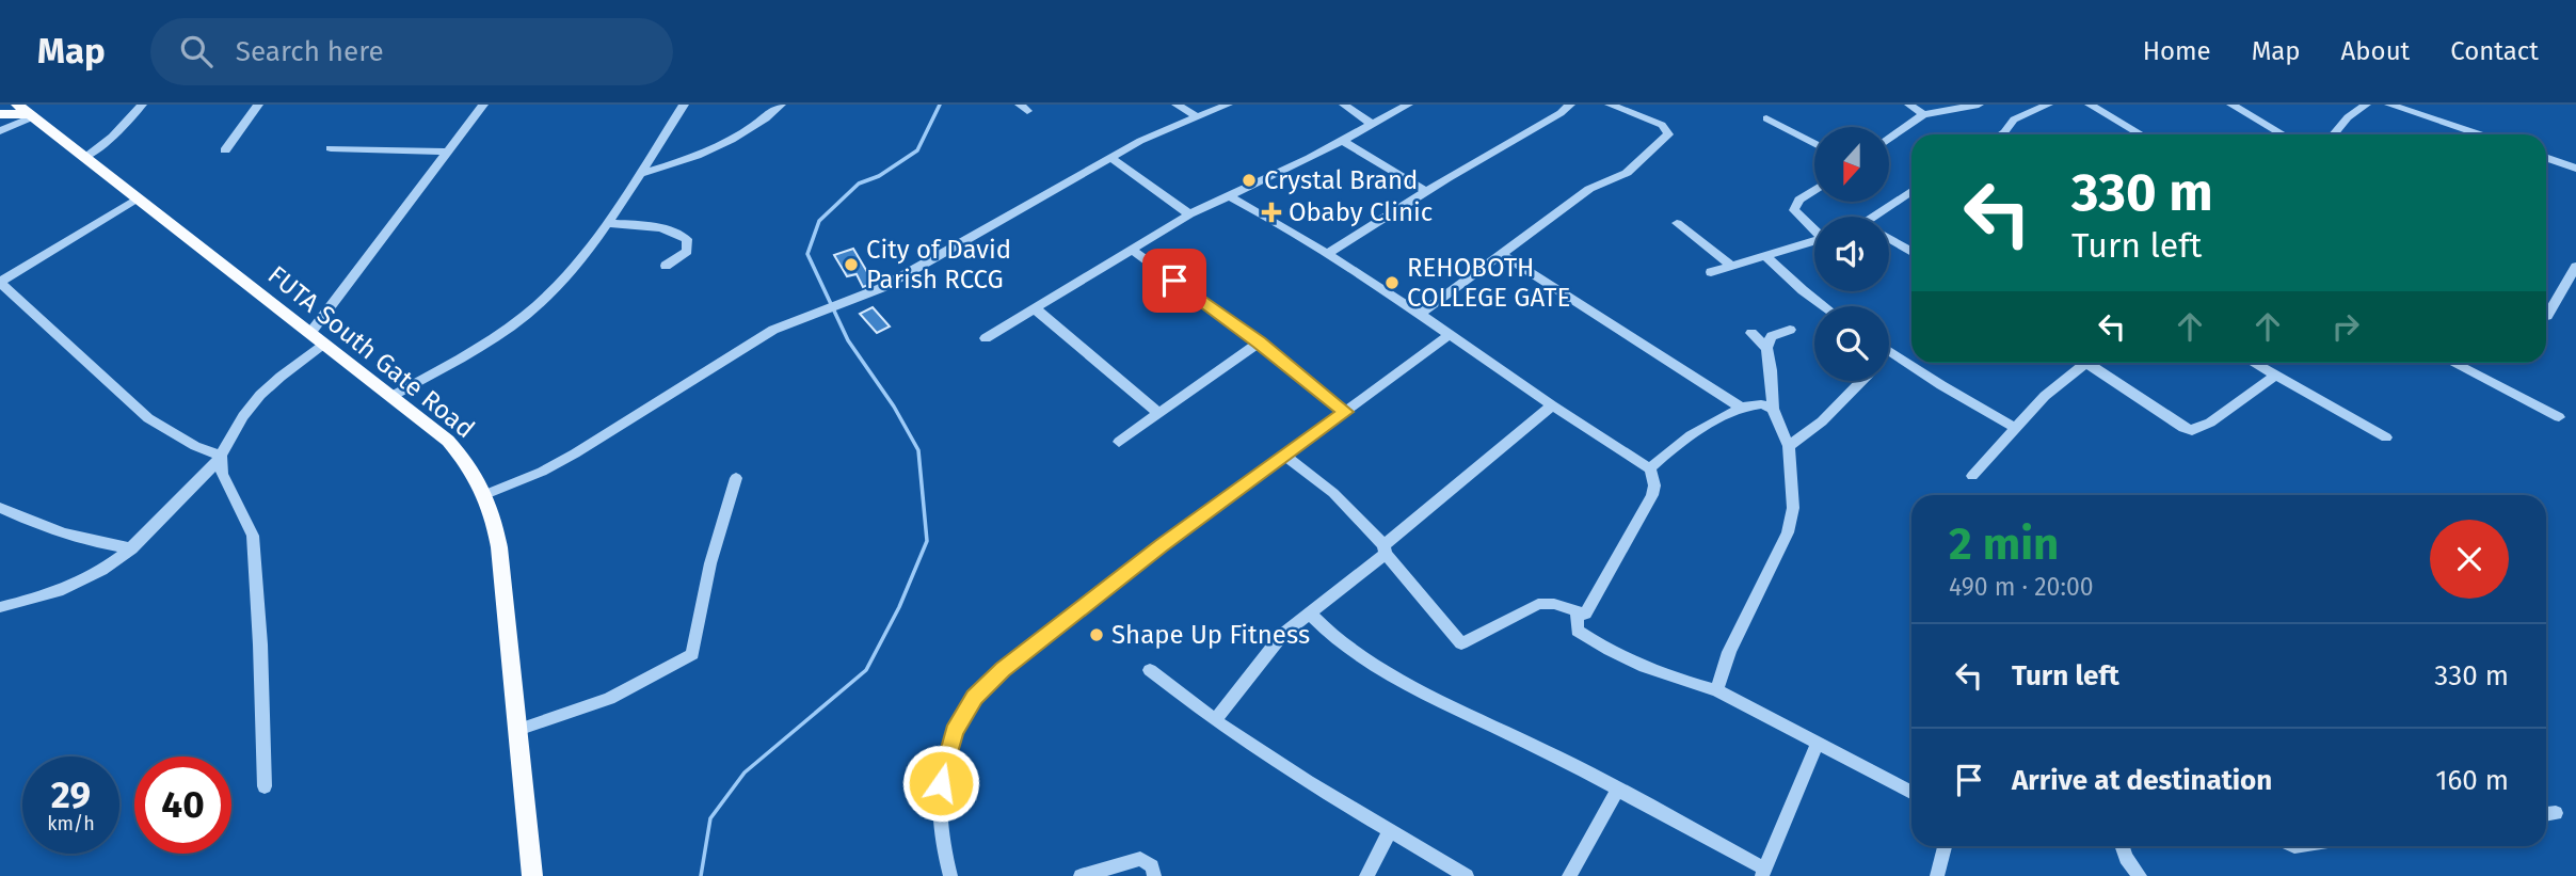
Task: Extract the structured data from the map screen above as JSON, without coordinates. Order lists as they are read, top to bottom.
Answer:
{
  "streets": {
    "main road": ["FUTA South Gate Road"]
  },
  "places": {
    "other": [
      "Crystal Brand",
      "City of David Parish RCCG",
      "REHOBOTH COLLEGE GATE",
      "Shape Up Fitness"
    ],
    "health": ["Obaby Clinic"]
  },
  "north": "bottom",
  "page": {
    "header": "Map",
    "search": "Search here",
    "nav": [
      "Home",
      "Map",
      "About",
      "Contact"
    ],
    "turn": ["330 m", "Turn left"],
    "heading": ["2 min", "490 m · 20:00"],
    "list": [
      {
        "name": "Turn left",
        "value": "330 m"
      },
      {
        "name": "Arrive at destination",
        "value": "160 m"
      }
    ],
    "speed": "29 km/h",
    "limit": "40"
  }
}
